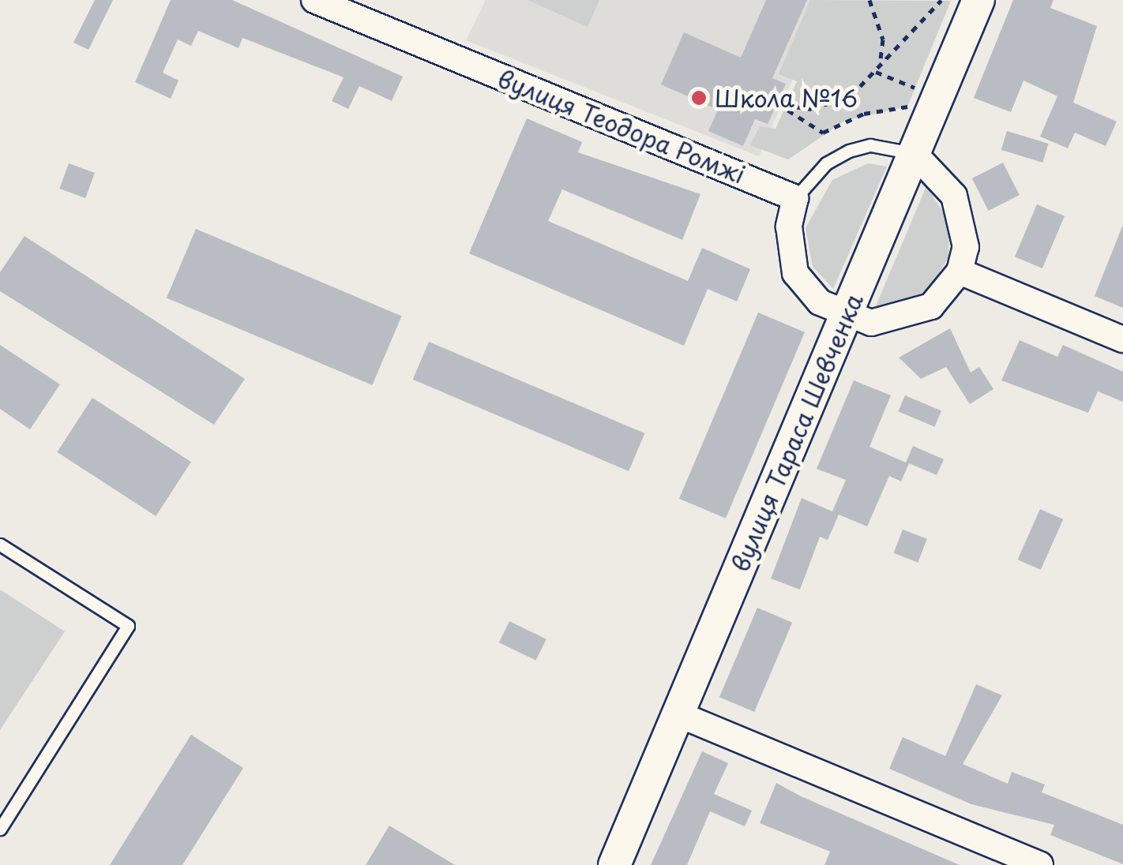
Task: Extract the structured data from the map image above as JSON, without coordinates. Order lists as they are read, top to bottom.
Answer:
{
  "streets": {
    "street": ["вулиця Теодора Ромжі", "вулиця Тараса Шевченка"]
  },
  "places": ["Школа №16"]
}
